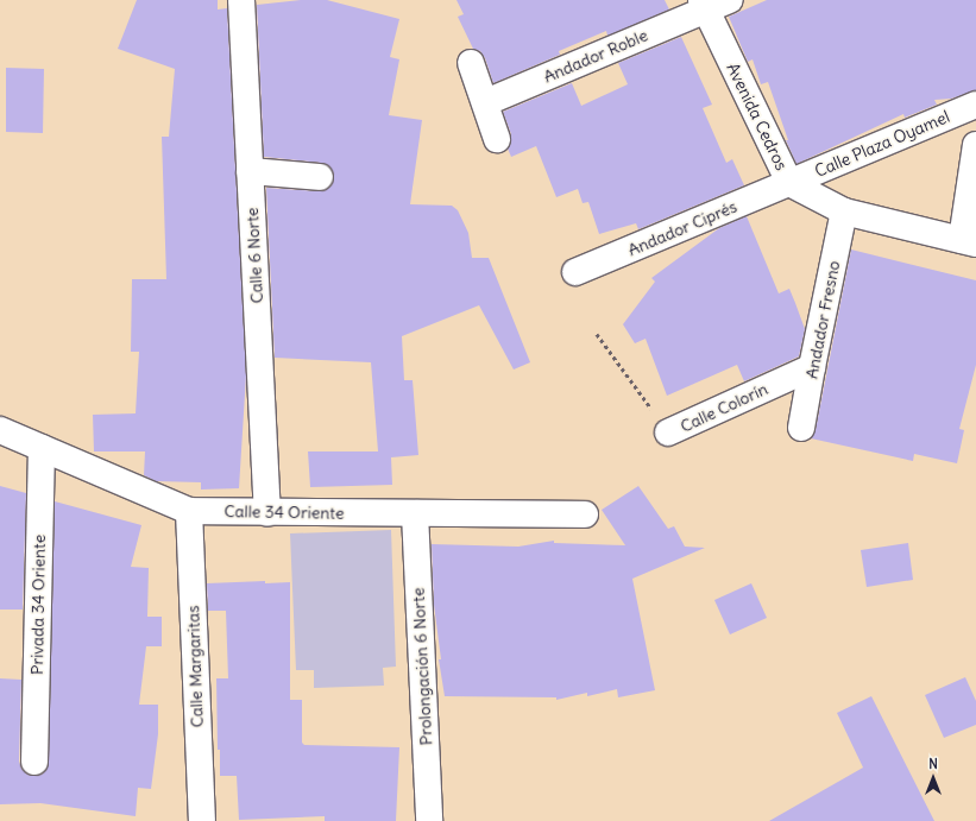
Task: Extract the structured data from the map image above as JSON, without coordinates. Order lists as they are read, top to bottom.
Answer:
{
  "streets": {
    "street": [
      "Andador Roble",
      "Avenida Cedros",
      "Calle Plaza Oyamel",
      "Andador Ciprés",
      "Calle 6 Norte",
      "Andador Fresno",
      "Calle Colorín",
      "Calle 34 Oriente",
      "Privada 34 Oriente",
      "Calle Margaritas",
      "Prolongación 6 Norte"
    ]
  },
  "crossings": [
    ["Andador Roble", "Avenida Cedros"],
    ["Avenida Cedros", "Calle Plaza Oyamel"],
    ["Avenida Cedros", "Andador Ciprés"],
    ["Avenida Cedros", "Andador Fresno"],
    ["Calle Plaza Oyamel", "Andador Ciprés"],
    ["Calle 6 Norte", "Calle 34 Oriente"],
    ["Andador Fresno", "Calle Colorín"],
    ["Calle 34 Oriente", "Privada 34 Oriente"],
    ["Calle 34 Oriente", "Calle Margaritas"],
    ["Calle 34 Oriente", "Prolongación 6 Norte"]
  ],
  "north": "top"
}
